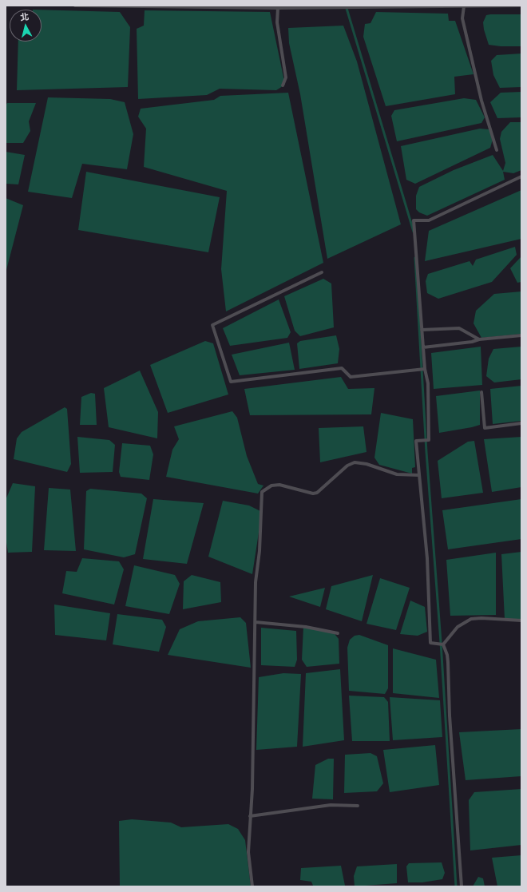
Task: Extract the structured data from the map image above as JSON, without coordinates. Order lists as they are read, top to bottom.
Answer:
{
  "north": "top"
}
